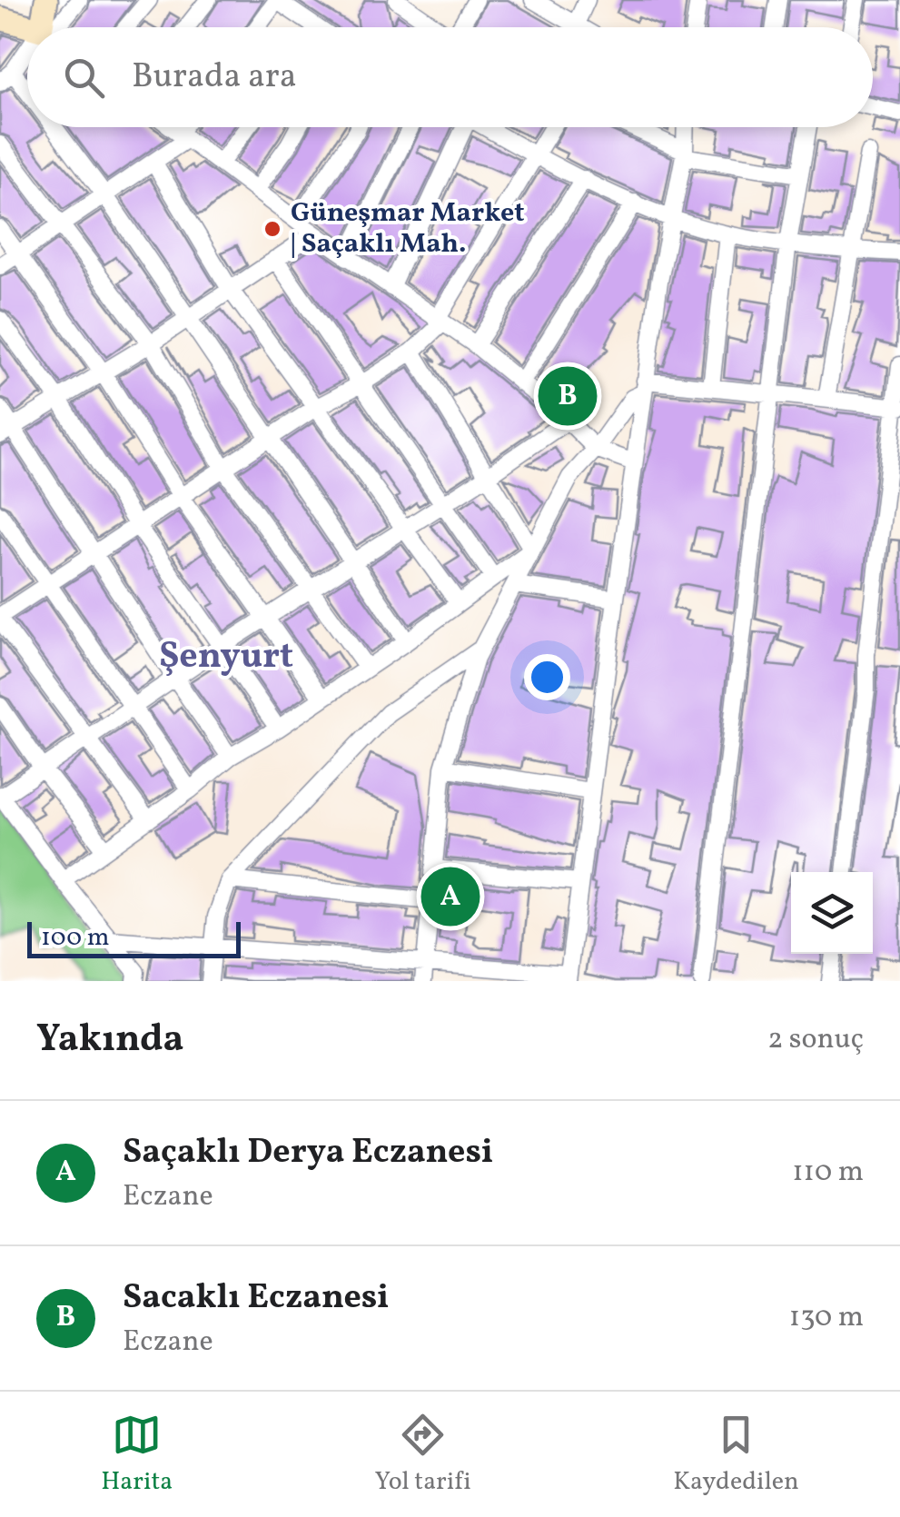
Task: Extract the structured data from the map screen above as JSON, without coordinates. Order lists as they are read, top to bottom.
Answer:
{
  "districts": ["Şenyurt"],
  "places": ["Güneşmar Market | Saçaklı Mah."],
  "scale_bar": "100 m",
  "page": {
    "search": "Burada ara",
    "pins": ["B", "A"],
    "scale": "100 m",
    "heading": ["Yakında", "2 sonuç"],
    "list": [
      {
        "mark": "A",
        "name": "Saçaklı Derya Eczanesi",
        "note": "Eczane",
        "value": "110 m"
      },
      {
        "mark": "B",
        "name": "Sacaklı Eczanesi",
        "note": "Eczane",
        "value": "130 m"
      }
    ],
    "nav": ["Harita", "Yol tarifi", "Kaydedilen"]
  }
}
